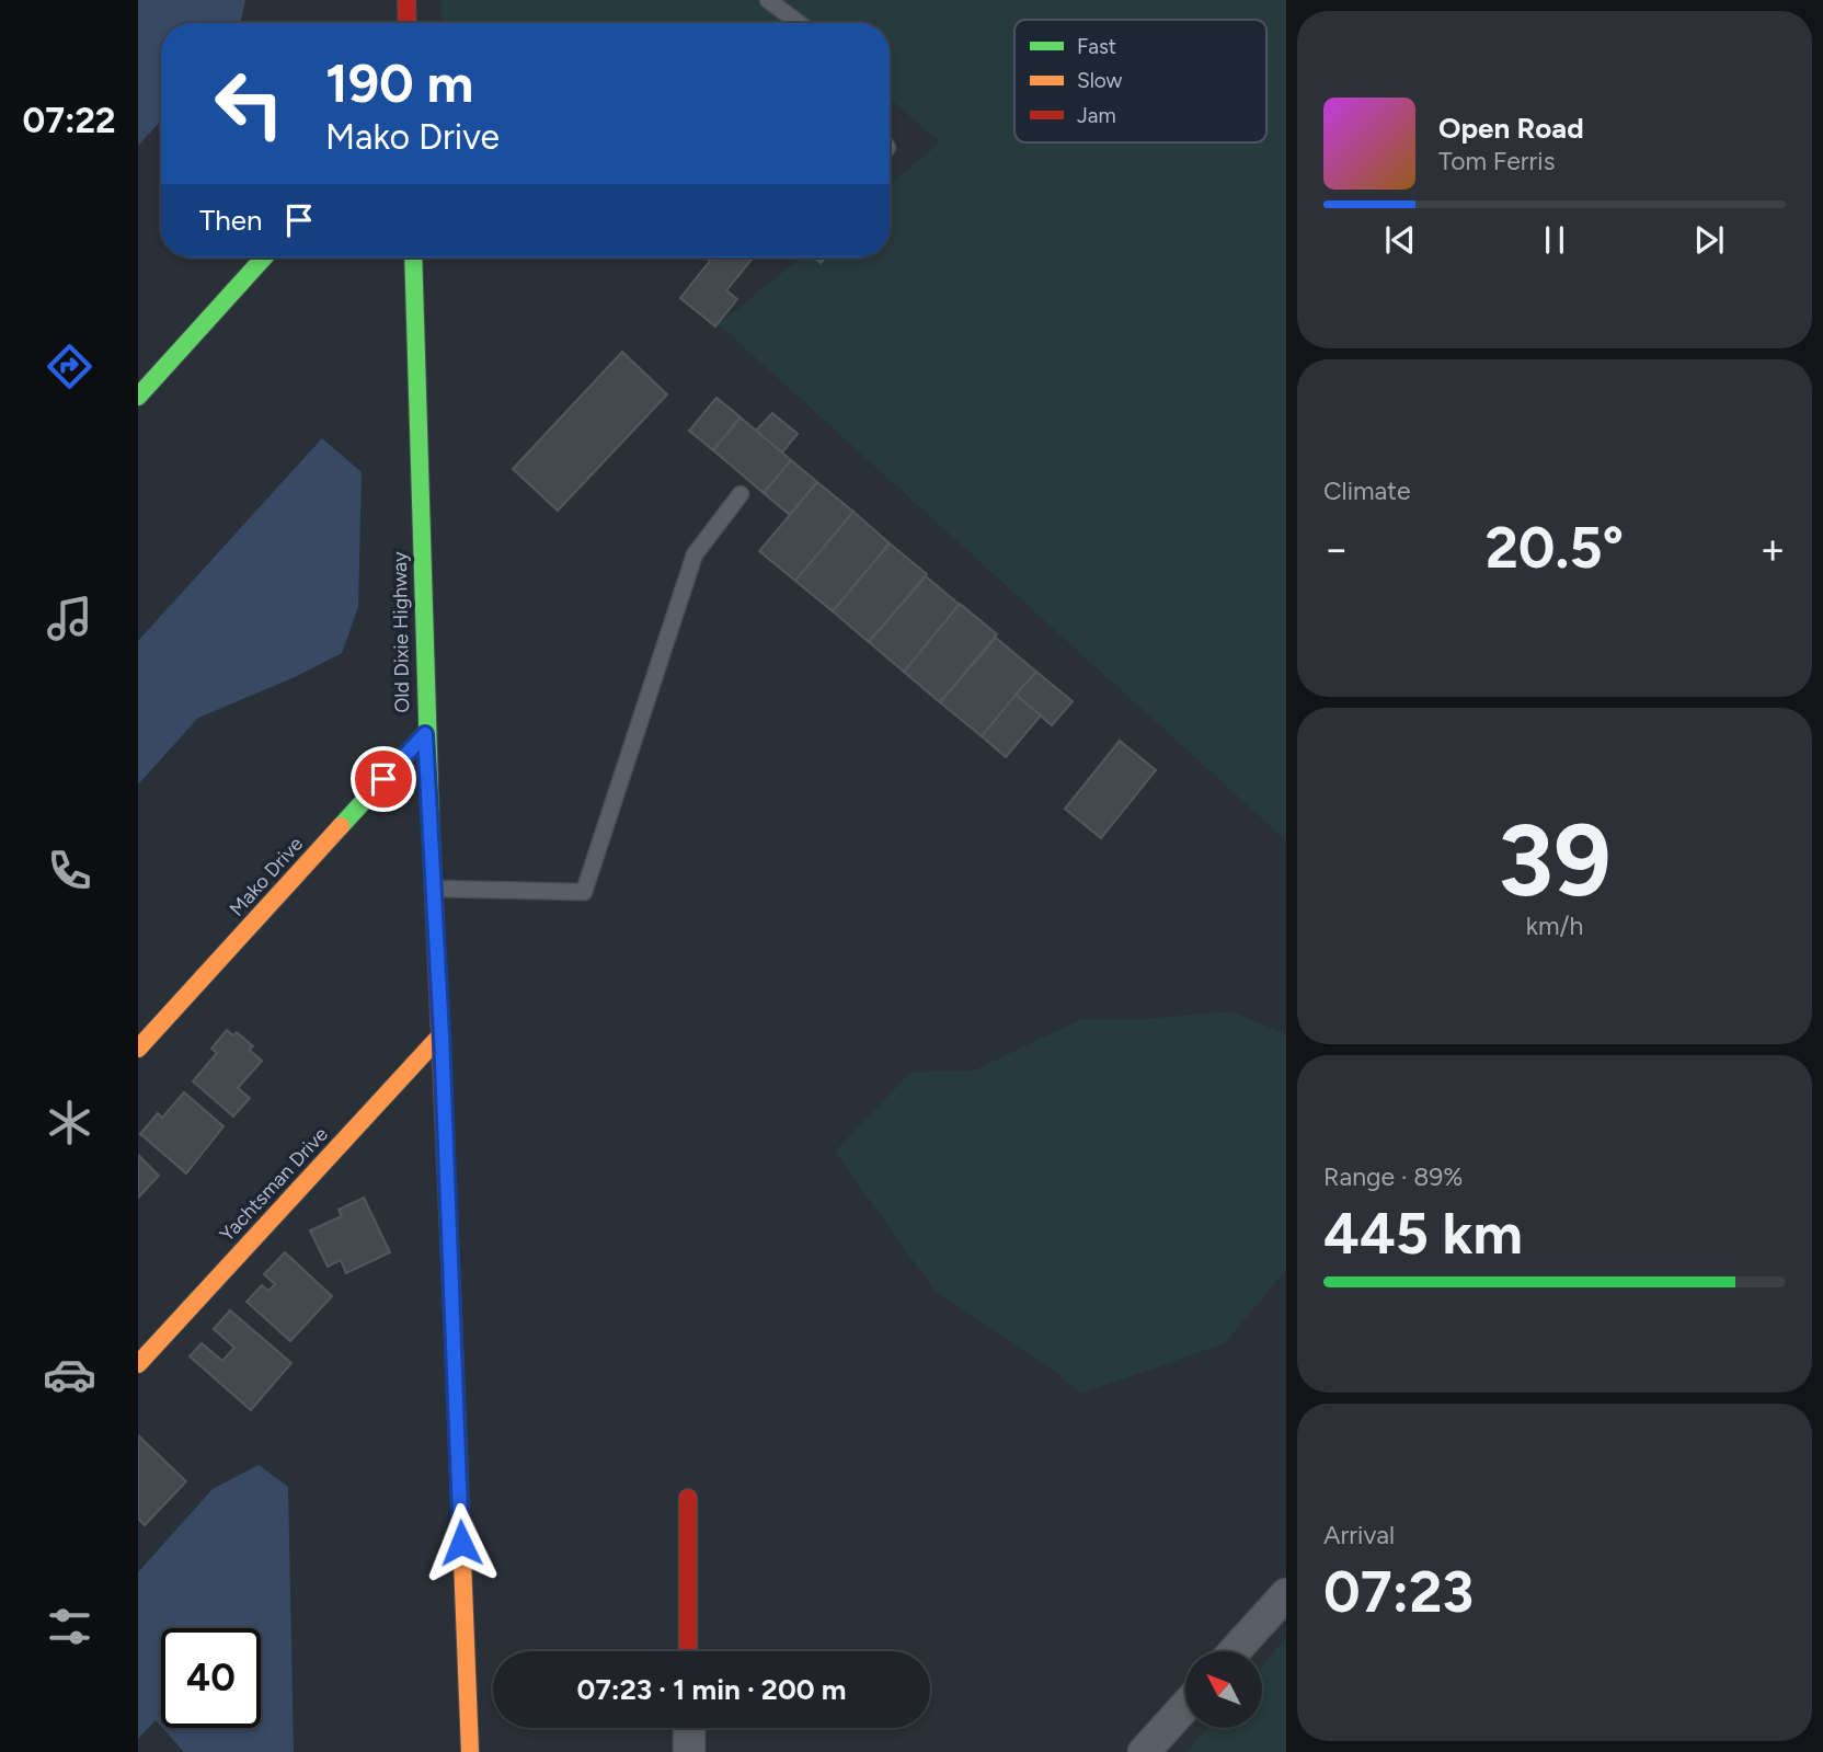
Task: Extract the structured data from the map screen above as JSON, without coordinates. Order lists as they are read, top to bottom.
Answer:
{
  "streets": {
    "street": ["Old Dixie Highway", "Mako Drive", "Yachtsman Drive"]
  },
  "crossings": [
    ["Old Dixie Highway", "Mako Drive"],
    ["Old Dixie Highway", "Yachtsman Drive"]
  ],
  "legend": ["Fast", "Slow", "Jam"],
  "north": "top left",
  "page": {
    "tabs": "07:22",
    "turn": ["190 m", "Mako Drive"],
    "song": ["Open Road", "Tom Ferris"],
    "then": "Then",
    "tile": [
      "Climate",
      ["39", "km/h"],
      ["Range · 89%", "445 km"],
      ["Arrival", "07:23"]
    ],
    "heat": ["−", "20.5°", "+"],
    "limit": "40",
    "trip": "07:23 · 1 min · 200 m"
  }
}
